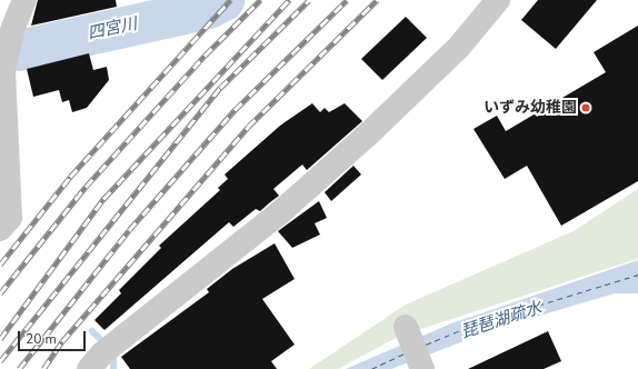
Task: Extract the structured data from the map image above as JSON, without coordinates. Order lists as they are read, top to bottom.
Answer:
{
  "water": ["四宮川", "琵琶湖疏水"],
  "places": ["いずみ幼稚園"],
  "scale_bar": "20 m"
}
